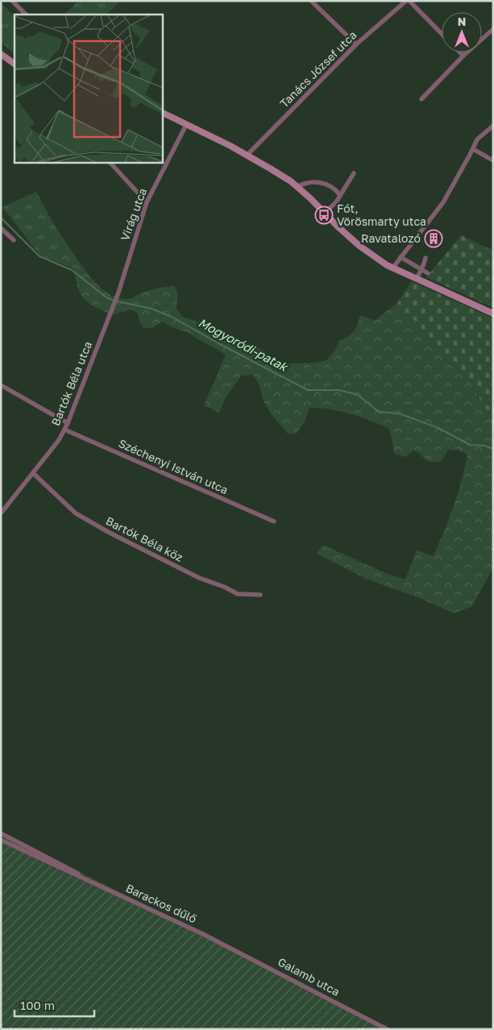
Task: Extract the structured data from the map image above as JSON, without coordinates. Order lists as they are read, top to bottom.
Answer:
{
  "streets": {
    "street": [
      "Tanács József utca",
      "Virág utca",
      "Bartók Béla utca",
      "Széchenyi István utca",
      "Bartók Béla köz",
      "Barackos dűlő",
      "Galamb utca"
    ]
  },
  "crossings": [
    ["Virág utca", "Bartók Béla utca"],
    ["Bartók Béla utca", "Széchenyi István utca"],
    ["Bartók Béla utca", "Bartók Béla köz"],
    ["Barackos dűlő", "Galamb utca"]
  ],
  "water": ["Mogyoródi-patak"],
  "places": {
    "bus stop": ["Fót, Vörösmarty utca"],
    "building": ["Ravatalozó"]
  },
  "scale_bar": "100 m",
  "north": "top"
}
